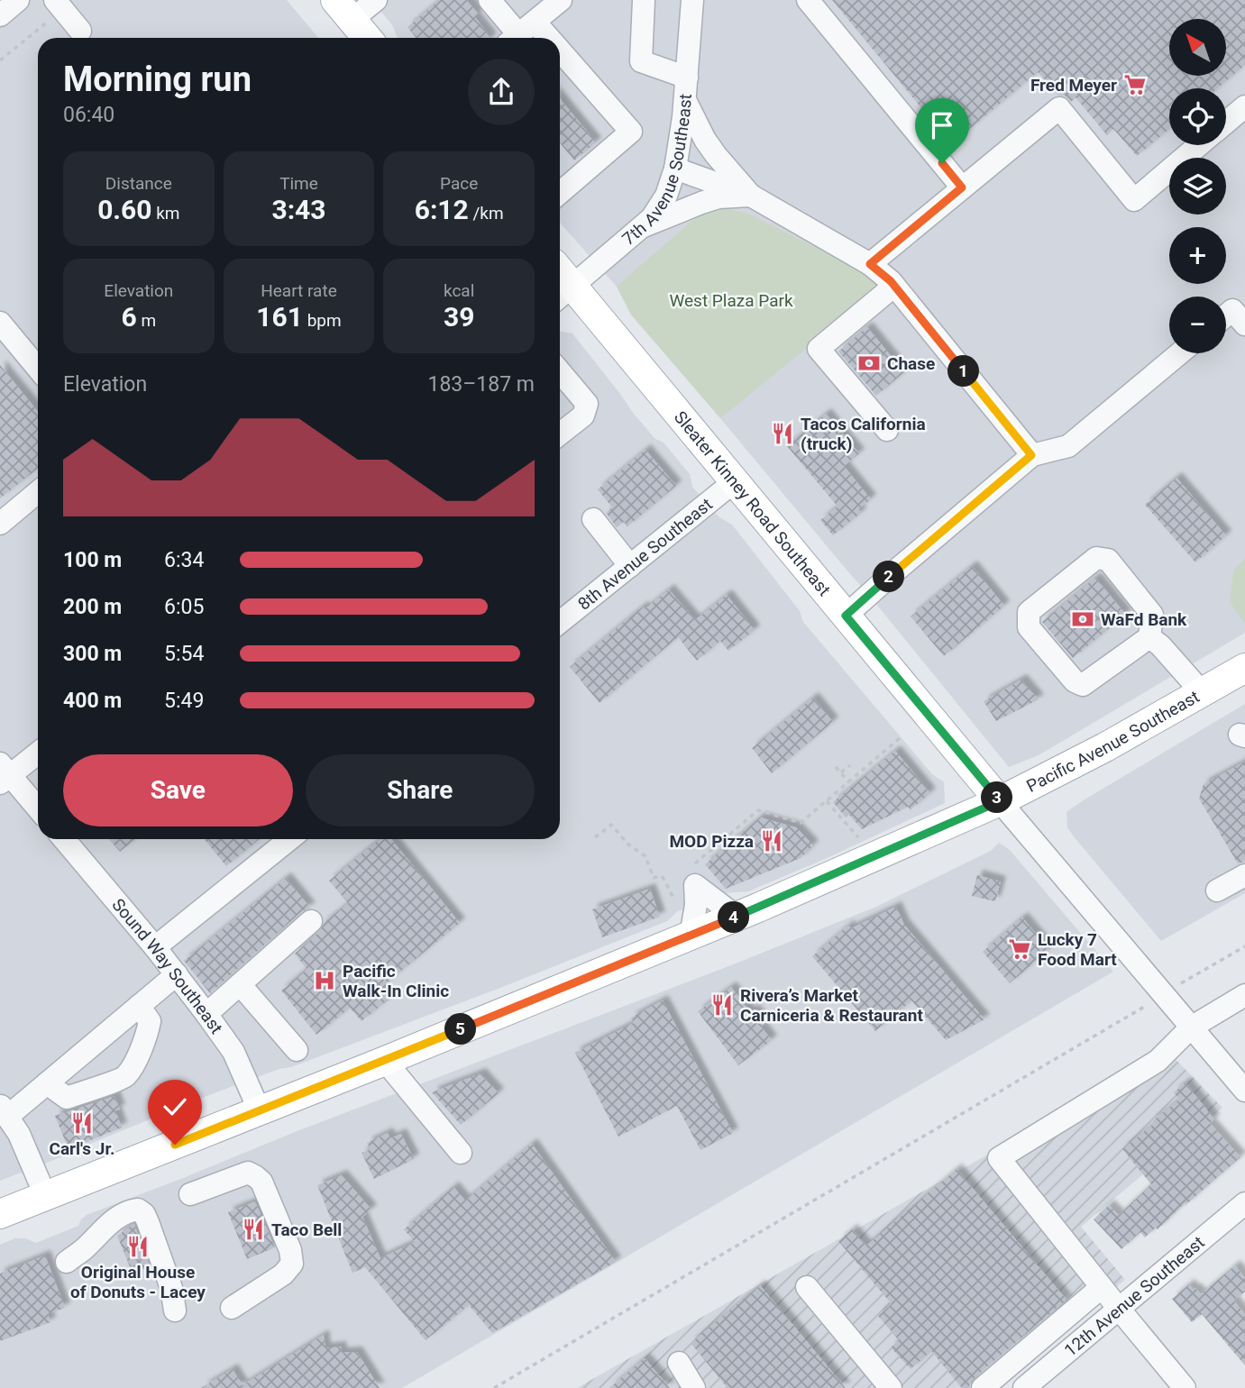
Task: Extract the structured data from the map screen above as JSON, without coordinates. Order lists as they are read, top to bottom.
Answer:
{
  "streets": {
    "main road": ["Sleater Kinney Road Southeast", "Pacific Avenue Southeast"],
    "street": [
      "7th Avenue Southeast",
      "8th Avenue Southeast",
      "Sound Way Southeast",
      "12th Avenue Southeast"
    ]
  },
  "crossings": [
    ["7th Avenue Southeast", "Sleater Kinney Road Southeast"],
    ["Sleater Kinney Road Southeast", "8th Avenue Southeast"],
    ["Sleater Kinney Road Southeast", "Pacific Avenue Southeast"],
    ["Pacific Avenue Southeast", "Sound Way Southeast"]
  ],
  "parks": ["West Plaza Park"],
  "places": {
    "supermarket": ["Fred Meyer", "Lucky 7 Food Mart"],
    "bank": ["Chase", "WaFd Bank"],
    "restaurant": [
      "Tacos California (truck)",
      "MOD Pizza",
      "Rivera’s Market Carniceria & Restaurant",
      "Carl's Jr.",
      "Taco Bell",
      "Original House of Donuts - Lacey"
    ],
    "hospital": ["Pacific Walk-In Clinic"]
  },
  "north": "top left",
  "page": {
    "map_buttons": ["+", "−"],
    "heading": ["Morning run", "06:40"],
    "stats": [
      ["Distance", "0.60 km"],
      ["Time", "3:43"],
      ["Pace", "6:12 /km"],
      ["Elevation", "6 m"],
      ["Heart rate", "161 bpm"],
      ["kcal", "39"]
    ],
    "pins": [
      "1",
      "2",
      "3",
      "4",
      "5"
    ],
    "chart": ["Elevation", "183–187 m"],
    "list": [
      {
        "name": "100 m",
        "note": "6:34"
      },
      {
        "name": "200 m",
        "note": "6:05"
      },
      {
        "name": "300 m",
        "note": "5:54"
      },
      {
        "name": "400 m",
        "note": "5:49"
      }
    ],
    "buttons": ["Save", "Share"]
  }
}
